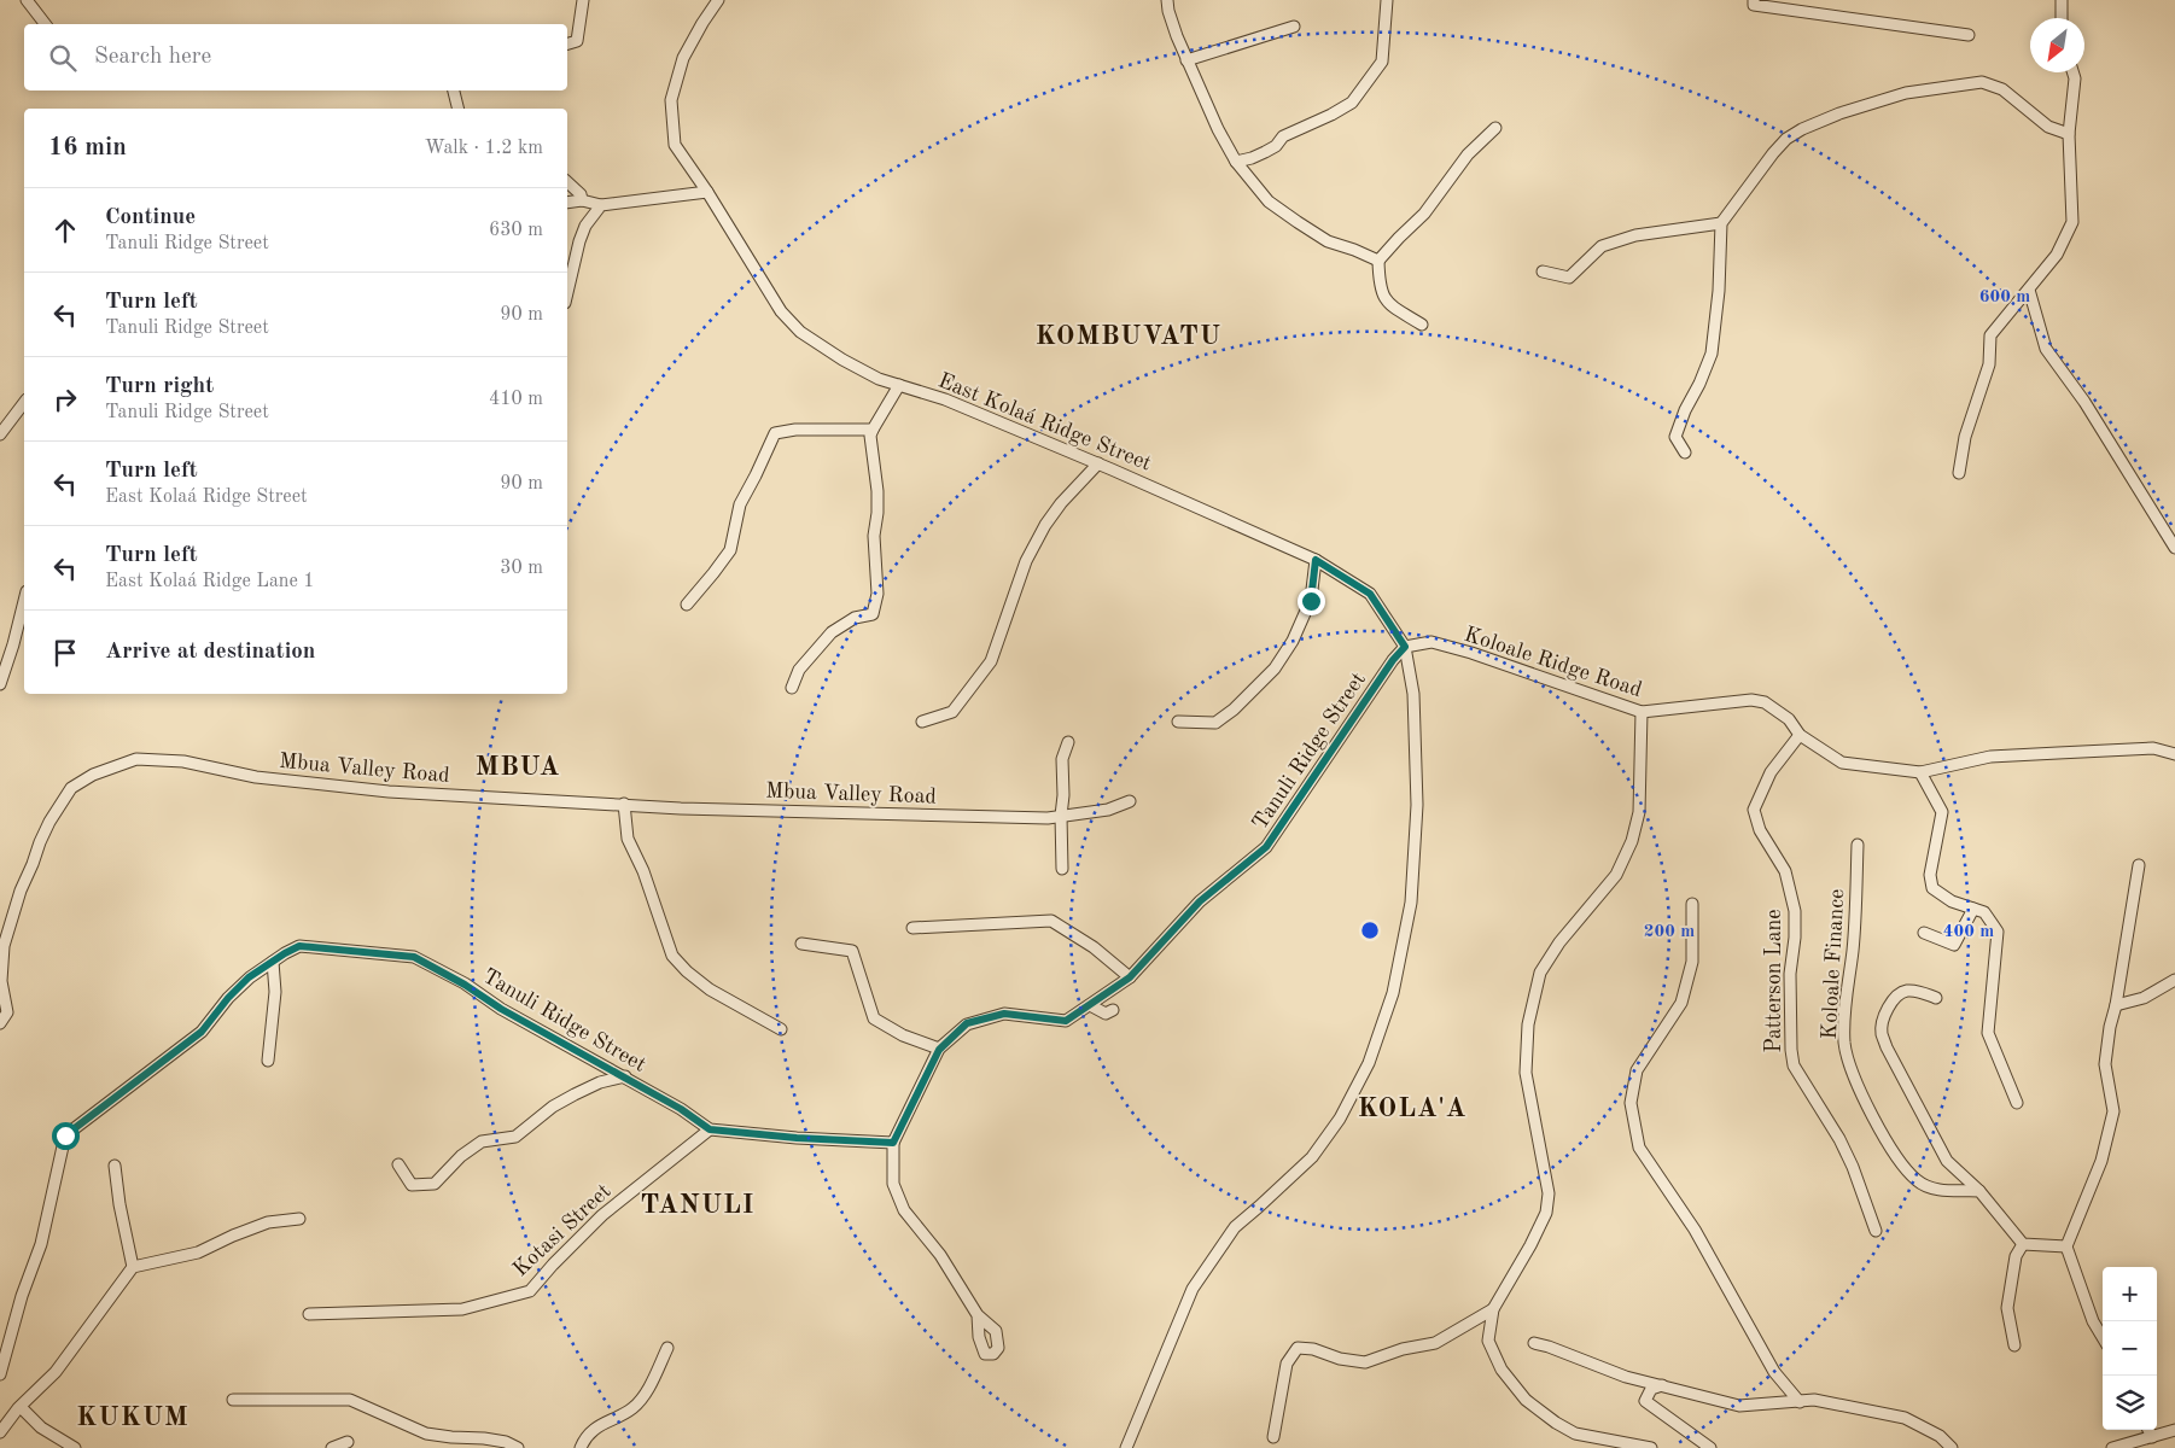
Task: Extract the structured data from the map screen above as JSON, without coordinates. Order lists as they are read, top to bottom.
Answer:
{
  "streets": {
    "street": [
      "East Kolaá Ridge Street",
      "Koloale Ridge Road",
      "Tanuli Ridge Street",
      "Mbua Valley Road",
      "Koloale Finance",
      "Patterson Lane",
      "Kotasi Street"
    ]
  },
  "crossings": [
    ["East Kolaá Ridge Street", "Koloale Ridge Road"],
    ["East Kolaá Ridge Street", "Tanuli Ridge Street"],
    ["Koloale Ridge Road", "Tanuli Ridge Street"],
    ["Koloale Ridge Road", "Patterson Lane"],
    ["Tanuli Ridge Street", "Kotasi Street"]
  ],
  "districts": [
    "KOMBUVATU",
    "MBUA",
    "KOLA'A",
    "TANULI",
    "KUKUM"
  ],
  "north": "bottom left",
  "page": {
    "search": "Search here",
    "heading": ["16 min", "Walk · 1.2 km"],
    "list": [
      ["Continue", "Tanuli Ridge Street", "630 m"],
      ["Turn left", "Tanuli Ridge Street", "90 m"],
      ["Turn right", "Tanuli Ridge Street", "410 m"],
      ["Turn left", "East Kolaá Ridge Street", "90 m"],
      ["Turn left", "East Kolaá Ridge Lane 1", "30 m"],
      "Arrive at destination"
    ],
    "map_buttons": ["+", "−"]
  },
  "rings": ["600 m", "200 m", "400 m"]
}
